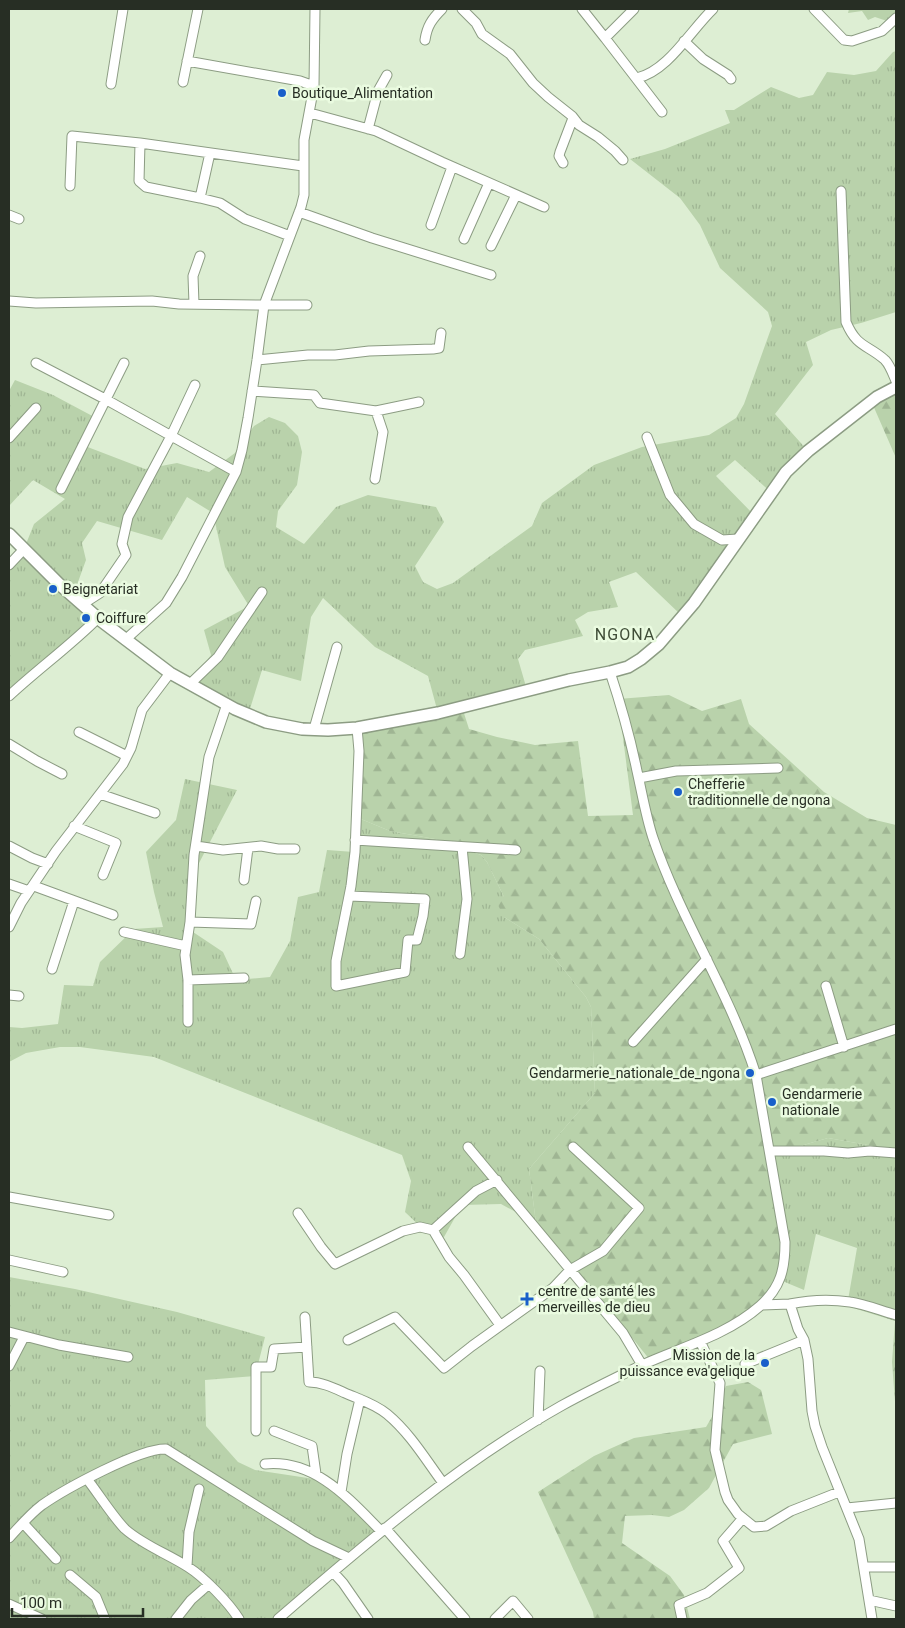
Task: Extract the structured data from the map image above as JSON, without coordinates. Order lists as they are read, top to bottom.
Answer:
{
  "districts": ["NGONA"],
  "places": {
    "other": [
      "Boutique_Alimentation",
      "Beignetariat",
      "Coiffure",
      "Chefferie traditionnelle de ngona",
      "Gendarmerie_nationale_de_ngona",
      "Gendarmerie nationale",
      "Mission de la puissance eva'gelique"
    ],
    "health": ["centre de santé les merveilles de dieu"]
  },
  "scale_bar": "100 m"
}
